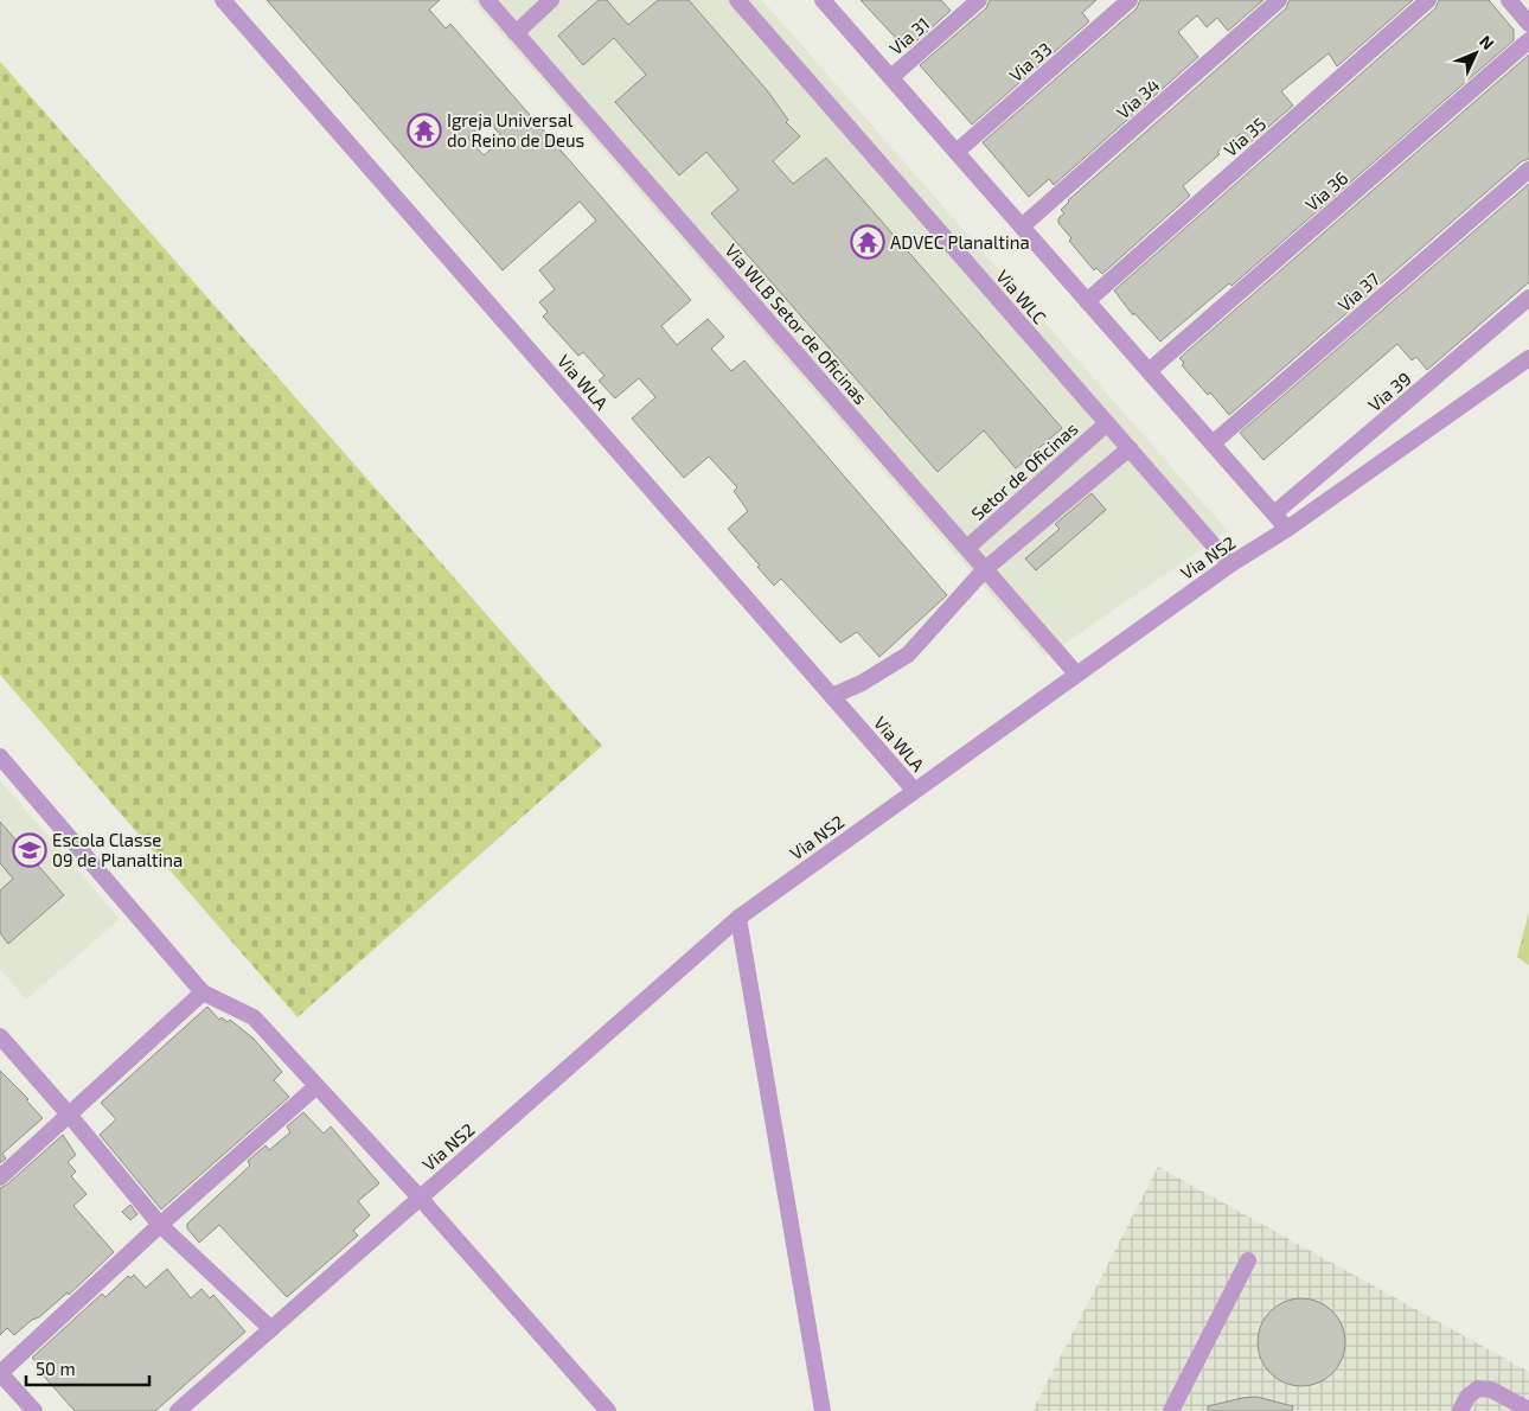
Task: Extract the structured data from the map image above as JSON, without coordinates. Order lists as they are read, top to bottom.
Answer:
{
  "streets": {
    "street": [
      "Via 31",
      "Via 33",
      "Via 34",
      "Via 35",
      "Via 36",
      "Via 37",
      "Via WLC",
      "Via WLB Setor de Oficinas",
      "Via WLA",
      "Via 39",
      "Setor de Oficinas",
      "Via NS2"
    ]
  },
  "crossings": [
    ["Via WLC", "Setor de Oficinas"],
    ["Via WLC", "Via NS2"],
    ["Via WLB Setor de Oficinas", "Setor de Oficinas"],
    ["Via WLB Setor de Oficinas", "Via NS2"],
    ["Via WLA", "Via NS2"]
  ],
  "places": {
    "temple": ["Igreja Universal do Reino de Deus", "ADVEC Planaltina"],
    "school or university": ["Escola Classe 09 de Planaltina"]
  },
  "scale_bar": "50 m",
  "north": "top right"
}
